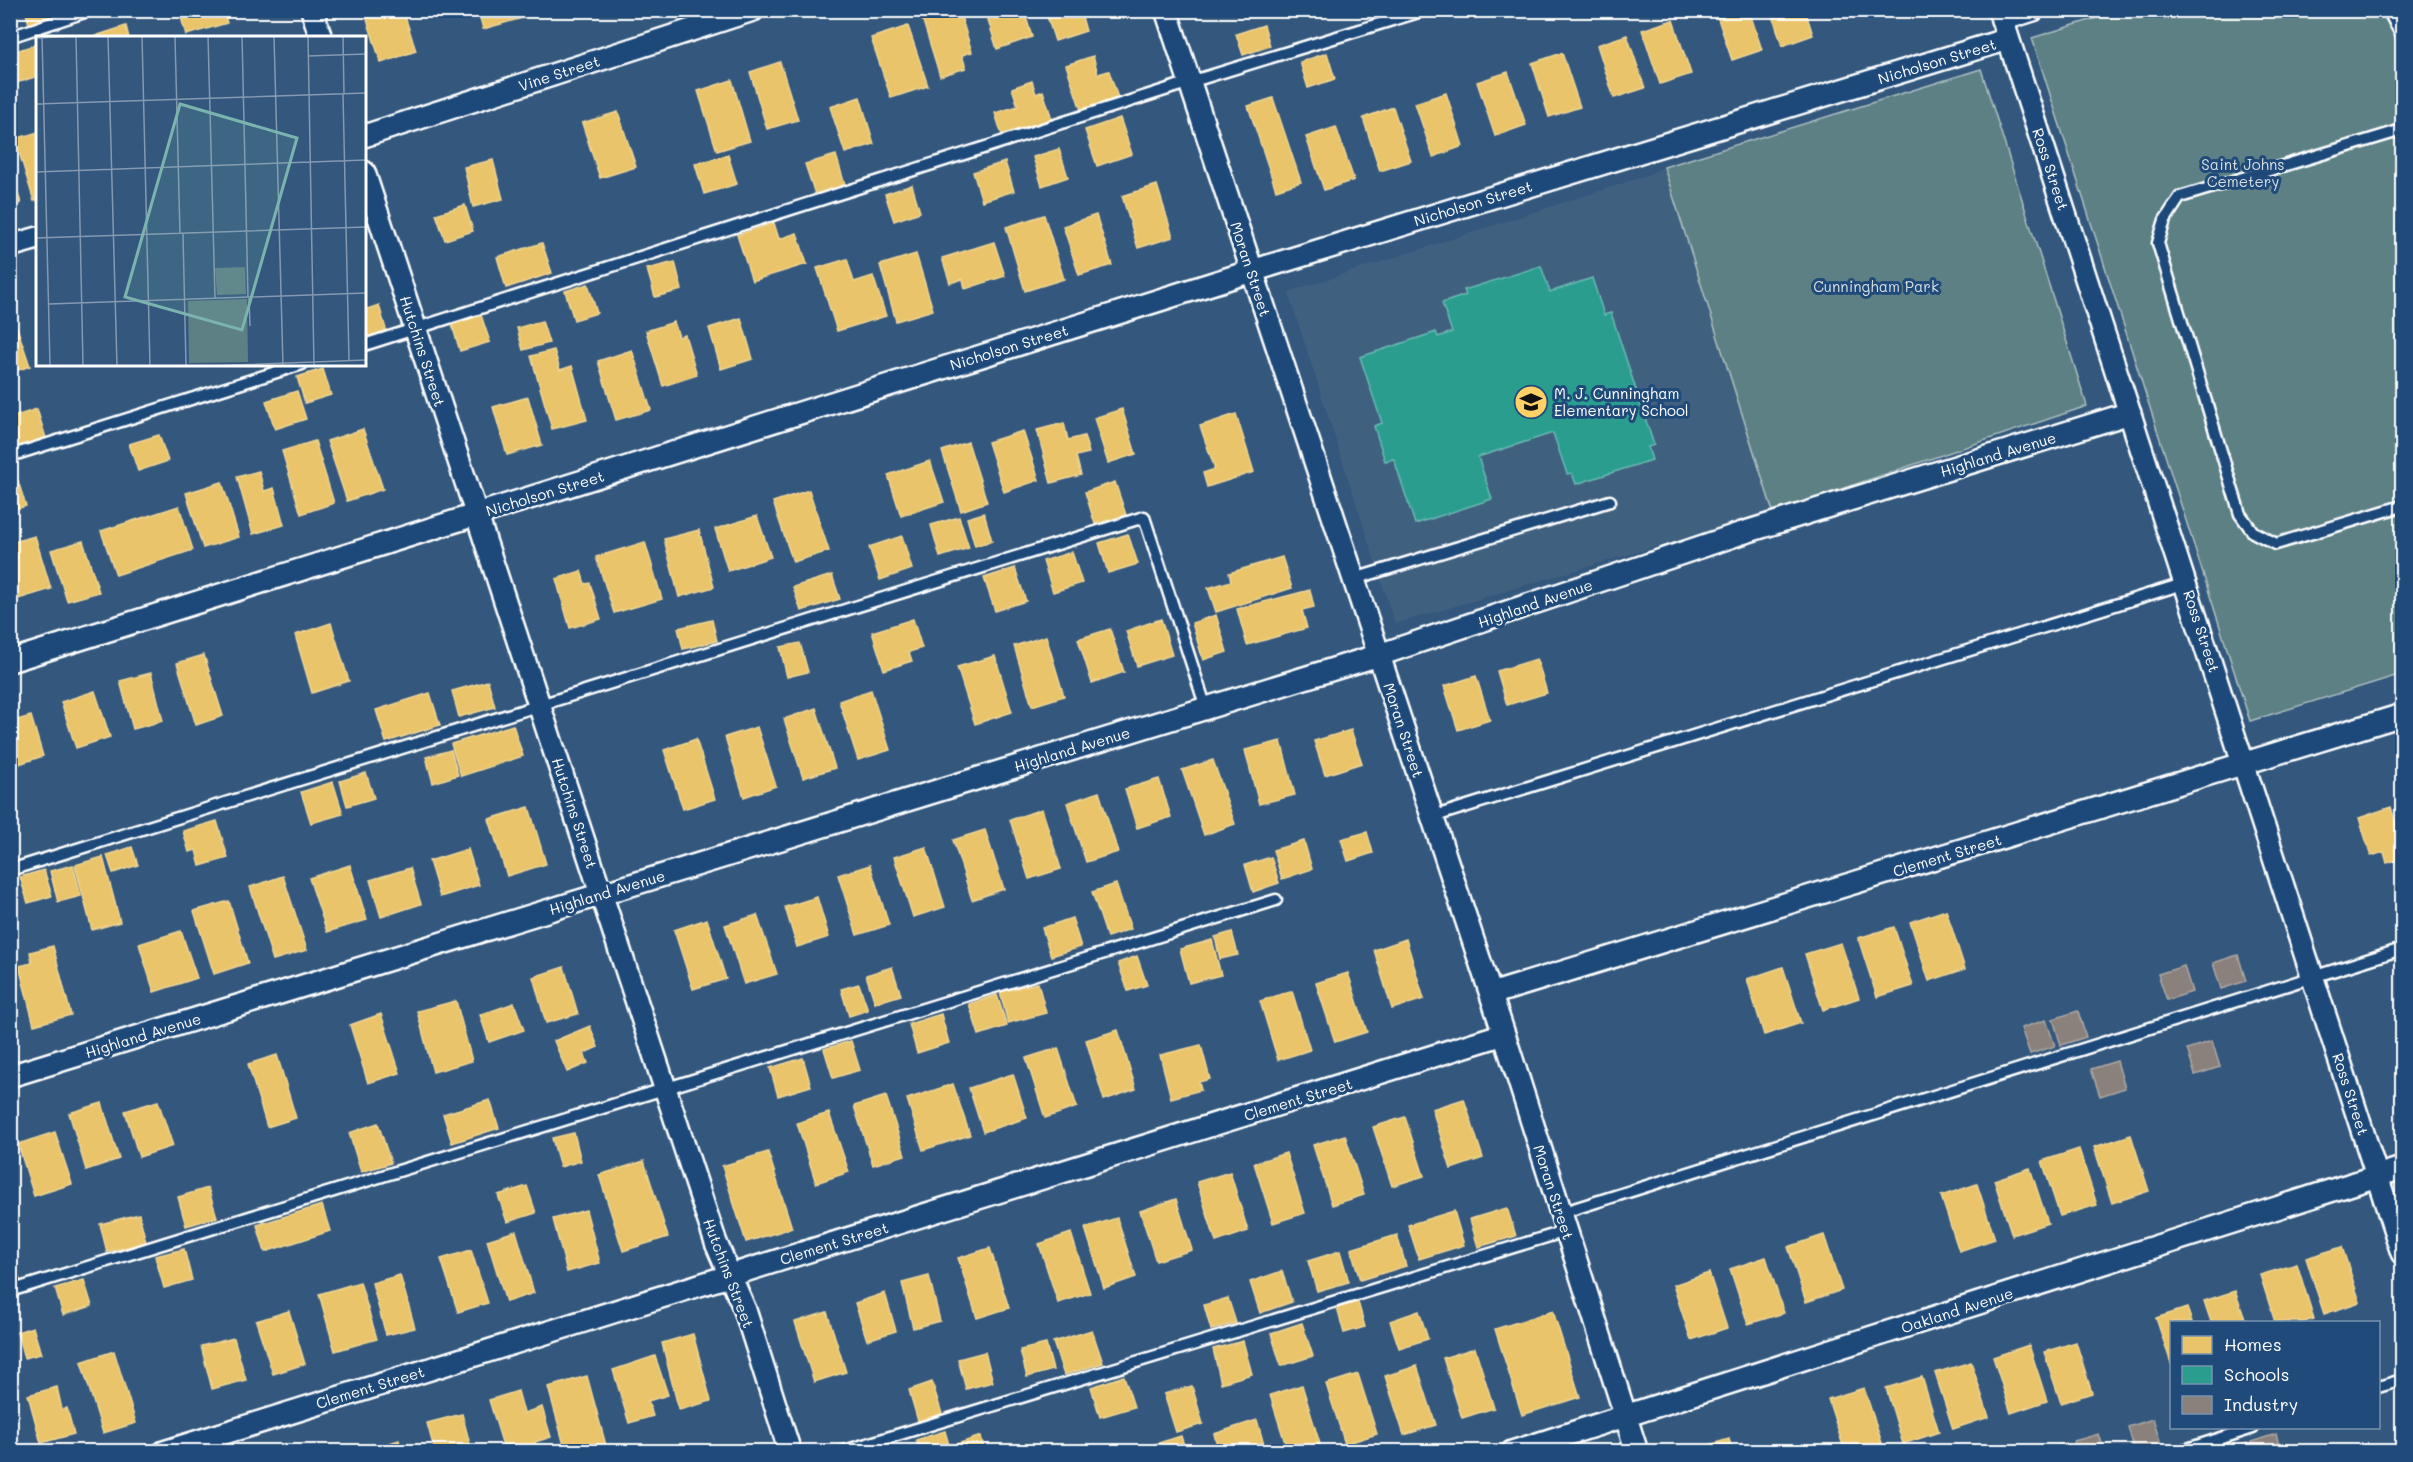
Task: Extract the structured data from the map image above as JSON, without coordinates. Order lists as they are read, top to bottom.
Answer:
{
  "streets": {
    "street": [
      "Nicholson Street",
      "Vine Street",
      "Ross Street",
      "Moran Street",
      "Hutchins Street",
      "Highland Avenue",
      "Clement Street",
      "Oakland Avenue"
    ]
  },
  "crossings": [
    ["Nicholson Street", "Ross Street"],
    ["Nicholson Street", "Moran Street"],
    ["Nicholson Street", "Hutchins Street"],
    ["Ross Street", "Highland Avenue"],
    ["Ross Street", "Clement Street"],
    ["Ross Street", "Oakland Avenue"],
    ["Moran Street", "Highland Avenue"],
    ["Moran Street", "Clement Street"],
    ["Moran Street", "Oakland Avenue"],
    ["Hutchins Street", "Highland Avenue"],
    ["Hutchins Street", "Clement Street"]
  ],
  "parks": ["Saint Johns Cemetery", "Cunningham Park"],
  "places": {
    "school or university": ["M. J. Cunningham Elementary School"]
  },
  "legend": ["Homes", "Schools", "Industry"]
}
